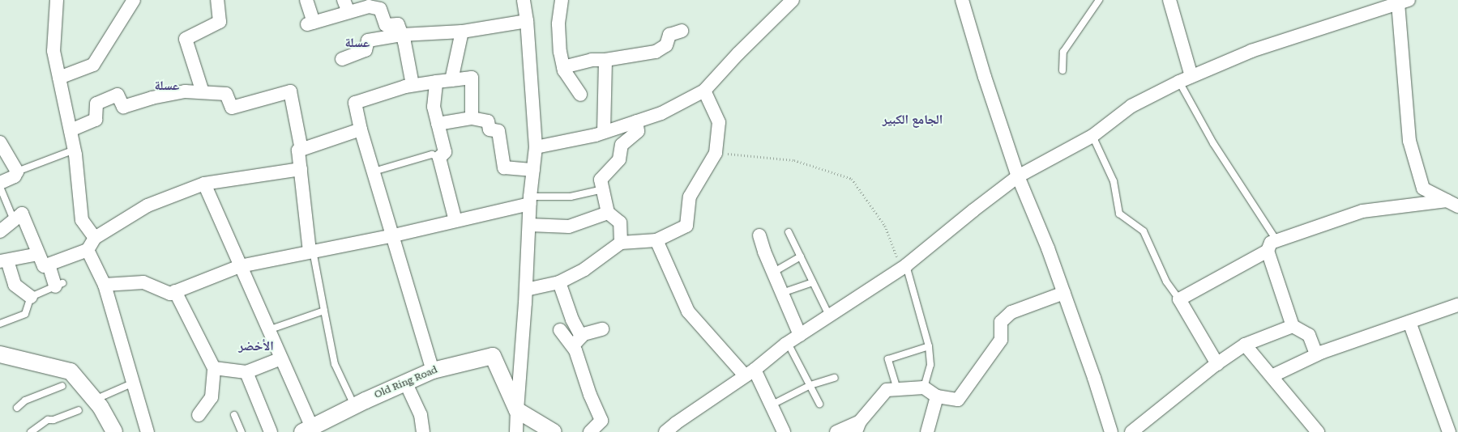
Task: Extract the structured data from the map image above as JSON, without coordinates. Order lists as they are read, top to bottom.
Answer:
{
  "streets": {
    "street": ["Old Ring Road"]
  },
  "districts": [
    "عسلة",
    "عسلة",
    "الجامع الكبير",
    "الأخضر"
  ]
}
